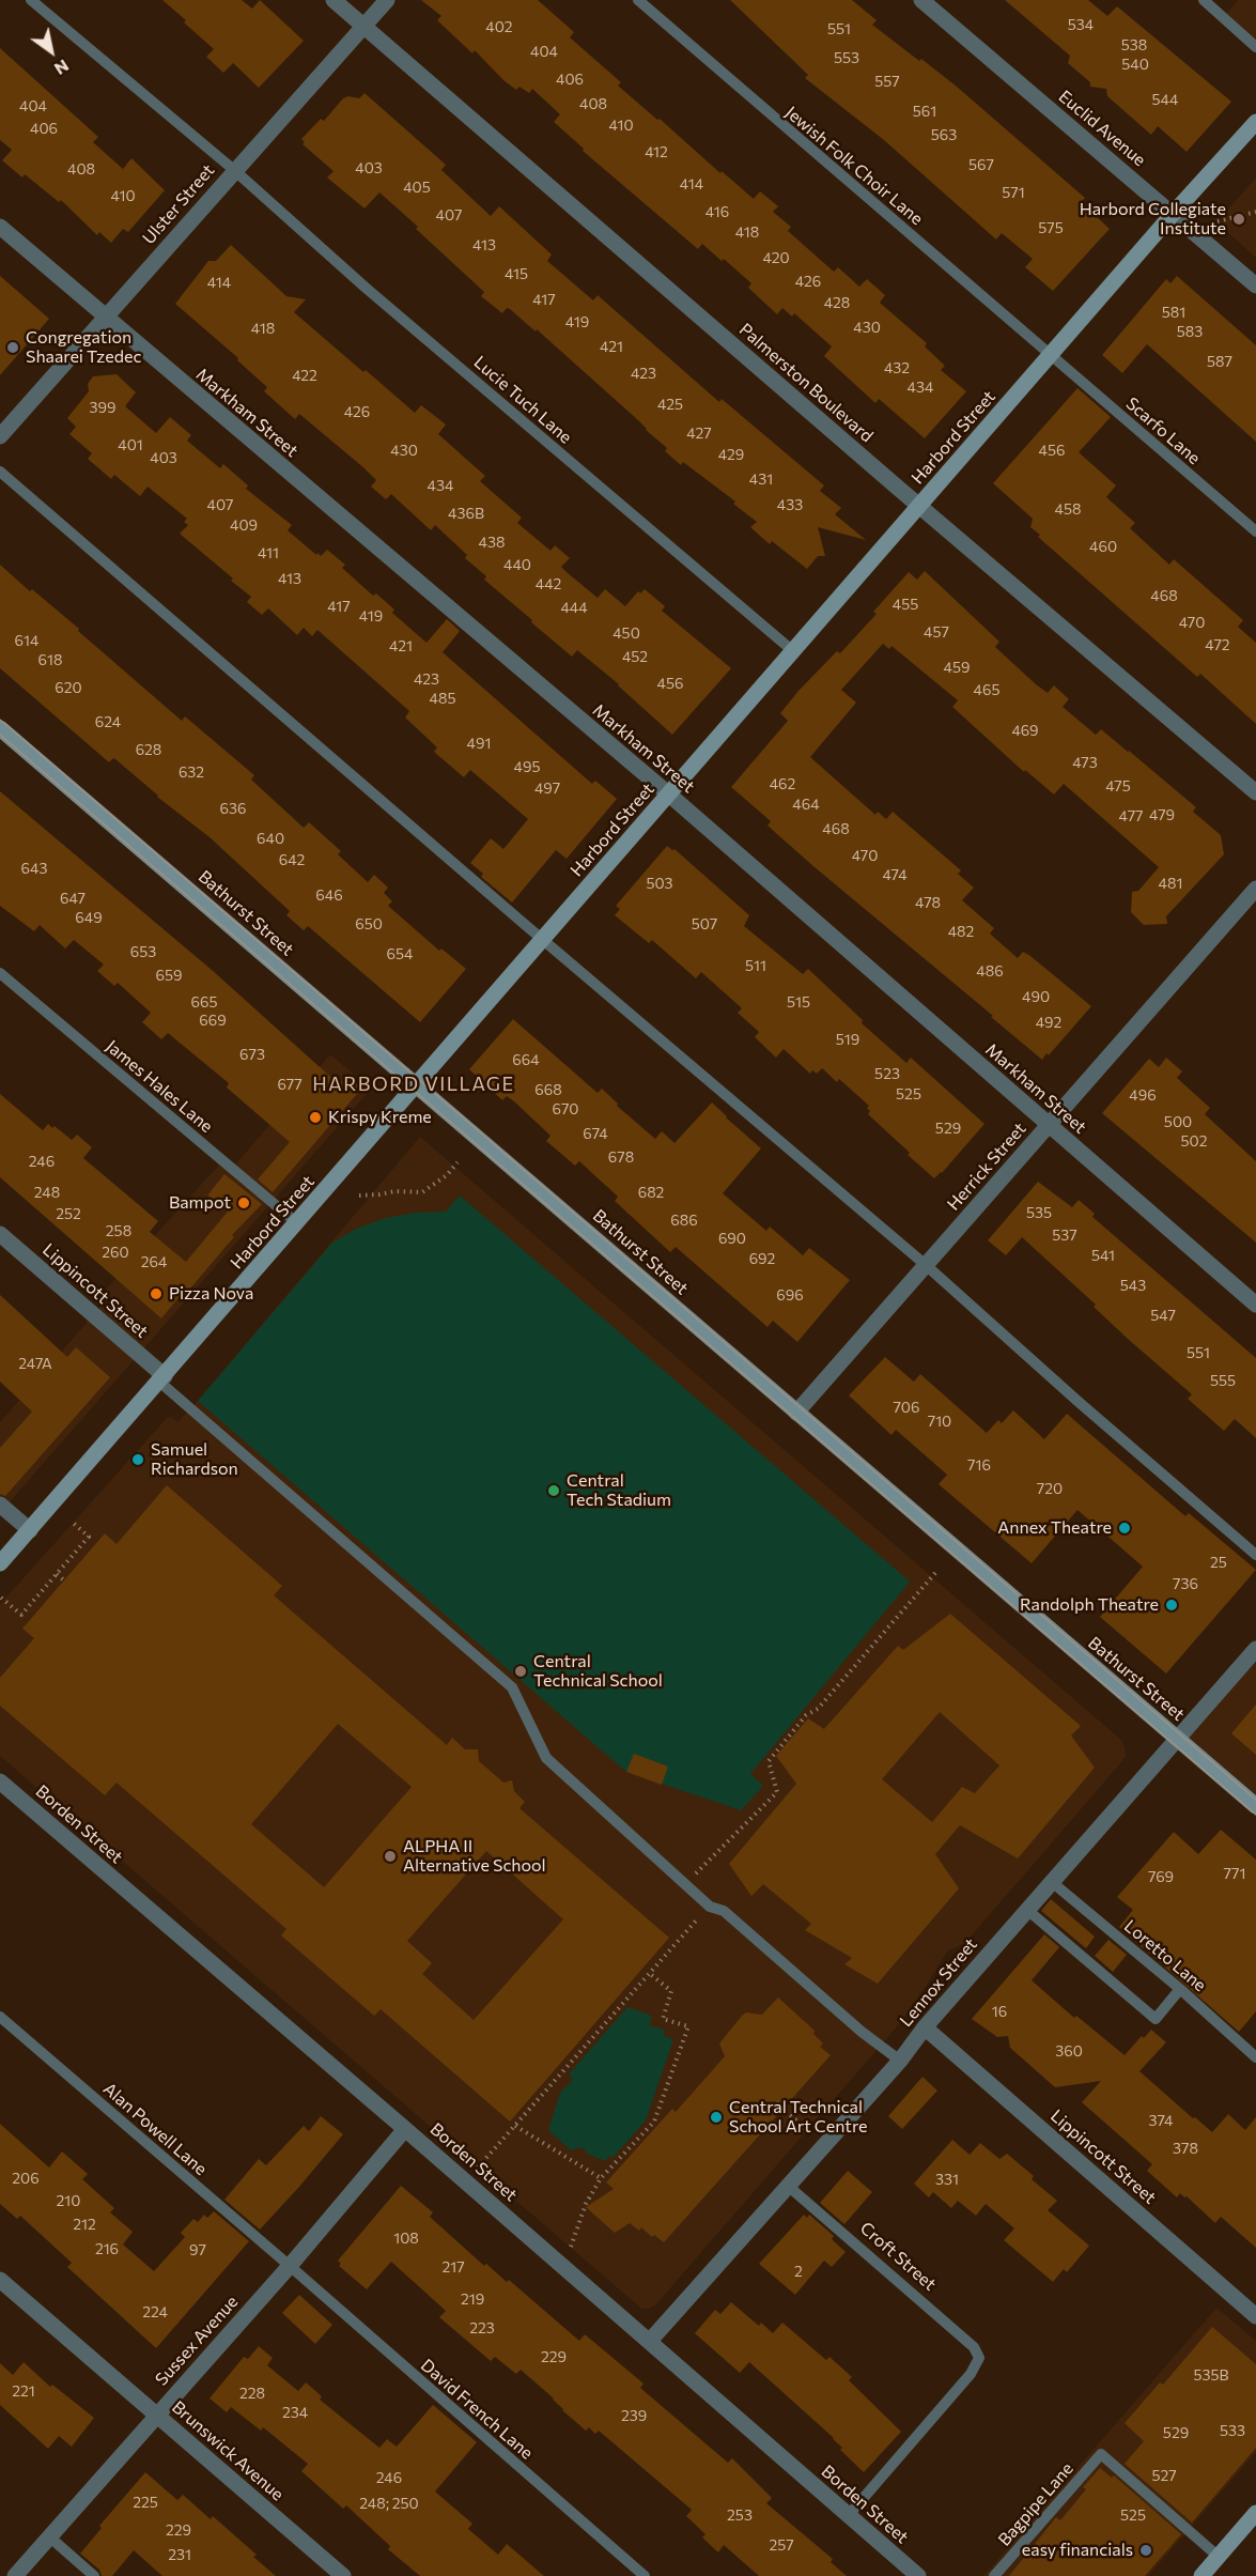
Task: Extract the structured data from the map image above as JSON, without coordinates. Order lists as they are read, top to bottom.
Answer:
{
  "streets": {
    "street": [
      "Euclid Avenue",
      "Ulster Street",
      "Palmerston Boulevard",
      "Markham Street",
      "Harbord Street",
      "Bathurst Street",
      "Herrick Street",
      "Lippincott Street",
      "Borden Street",
      "Lennox Street",
      "Sussex Avenue",
      "Brunswick Avenue"
    ],
    "lane": [
      "Jewish Folk Choir Lane",
      "Lucie Tuch Lane",
      "Scarfo Lane",
      "James Hales Lane",
      "Loretto Lane",
      "Alan Powell Lane",
      "Croft Street",
      "David French Lane",
      "Bagpipe Lane"
    ]
  },
  "crossings": [
    ["Euclid Avenue", "Harbord Street"],
    ["Jewish Folk Choir Lane", "Scarfo Lane"],
    ["Jewish Folk Choir Lane", "Harbord Street"],
    ["Ulster Street", "Palmerston Boulevard"],
    ["Ulster Street", "Lucie Tuch Lane"],
    ["Ulster Street", "Markham Street"],
    ["Palmerston Boulevard", "Harbord Street"],
    ["Lucie Tuch Lane", "Harbord Street"],
    ["Markham Street", "Harbord Street"],
    ["Markham Street", "Herrick Street"],
    ["Scarfo Lane", "Harbord Street"],
    ["Harbord Street", "Bathurst Street"],
    ["Harbord Street", "James Hales Lane"],
    ["Harbord Street", "Lippincott Street"],
    ["Bathurst Street", "Herrick Street"],
    ["Bathurst Street", "Lennox Street"],
    ["Lippincott Street", "Lennox Street"],
    ["Borden Street", "Lennox Street"],
    ["Borden Street", "Croft Street"],
    ["Borden Street", "Sussex Avenue"],
    ["Loretto Lane", "Lennox Street"],
    ["Lennox Street", "Croft Street"],
    ["Alan Powell Lane", "Sussex Avenue"],
    ["Alan Powell Lane", "David French Lane"],
    ["Sussex Avenue", "David French Lane"],
    ["Sussex Avenue", "Brunswick Avenue"]
  ],
  "districts": ["HARBORD VILLAGE"],
  "places": [
    "Harbord Collegiate Institute",
    "Congregation Shaarei Tzedec",
    "Krispy Kreme",
    "Bampot",
    "Pizza Nova",
    "Samuel Richardson",
    "Central Tech Stadium",
    "Annex Theatre",
    "Randolph Theatre",
    "Central Technical School",
    "ALPHA II Alternative School",
    "Central Technical School Art Centre",
    "easy financials"
  ],
  "house_numbers": [
    "534",
    "402",
    "551",
    "538",
    "404",
    "553",
    "540",
    "406",
    "557",
    "544",
    "408",
    "404",
    "561",
    "410",
    "406",
    "563",
    "412",
    "567",
    "403",
    "408",
    "414",
    "405",
    "571",
    "410",
    "416",
    "407",
    "575",
    "418",
    "413",
    "420",
    "415",
    "426",
    "414",
    "417",
    "428",
    "581",
    "419",
    "430",
    "418",
    "583",
    "421",
    "587",
    "432",
    "423",
    "422",
    "434",
    "425",
    "399",
    "426",
    "427",
    "401",
    "430",
    "456",
    "429",
    "403",
    "431",
    "434",
    "407",
    "433",
    "458",
    "436B",
    "409",
    "438",
    "460",
    "411",
    "440",
    "413",
    "442",
    "468",
    "455",
    "417",
    "444",
    "419",
    "470",
    "457",
    "450",
    "614",
    "472",
    "421",
    "452",
    "618",
    "459",
    "423",
    "456",
    "620",
    "465",
    "485",
    "624",
    "469",
    "491",
    "628",
    "473",
    "495",
    "632",
    "462",
    "475",
    "497",
    "464",
    "636",
    "479",
    "477",
    "468",
    "640",
    "470",
    "642",
    "643",
    "474",
    "503",
    "481",
    "646",
    "647",
    "478",
    "649",
    "650",
    "507",
    "482",
    "653",
    "654",
    "511",
    "486",
    "659",
    "490",
    "665",
    "515",
    "669",
    "492",
    "519",
    "673",
    "664",
    "523",
    "677",
    "668",
    "525",
    "496",
    "670",
    "500",
    "529",
    "674",
    "502",
    "678",
    "246",
    "248",
    "682",
    "535",
    "252",
    "686",
    "258",
    "537",
    "690",
    "260",
    "541",
    "692",
    "264",
    "543",
    "696",
    "547",
    "551",
    "247A",
    "555",
    "706",
    "710",
    "716",
    "720",
    "25",
    "736",
    "771",
    "769",
    "16",
    "360",
    "374",
    "378",
    "206",
    "331",
    "210",
    "212",
    "108",
    "216",
    "97",
    "217",
    "2",
    "219",
    "224",
    "223",
    "229",
    "535B",
    "221",
    "228",
    "234",
    "239",
    "533",
    "529",
    "527",
    "246",
    "225",
    "248; 250",
    "253",
    "525",
    "229",
    "257",
    "231"
  ],
  "north": "bottom right"
}
